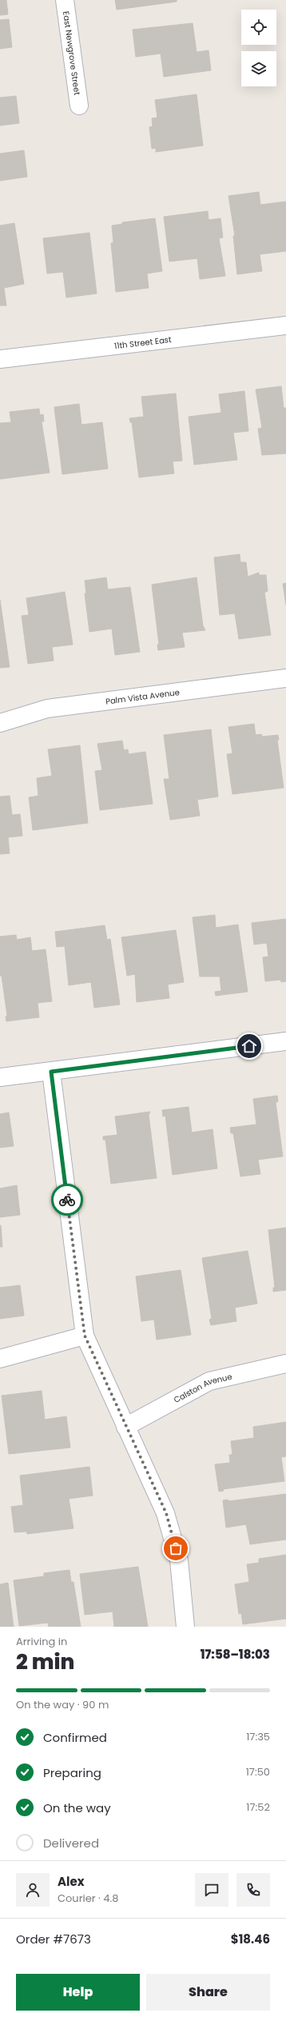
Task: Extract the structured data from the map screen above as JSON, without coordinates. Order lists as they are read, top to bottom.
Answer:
{
  "streets": {
    "street": [
      "East Newgrove Street",
      "11th Street East",
      "Palm Vista Avenue",
      "Calston Avenue"
    ]
  },
  "page": {
    "heading": ["2 min", "Arriving in", "17:58–18:03"],
    "panel": [
      "Alex",
      "Courier · 4.8",
      "Order #7673",
      "$18.46"
    ],
    "bar": "On the way · 90 m",
    "list": [
      ["Confirmed", "17:35"],
      ["Preparing", "17:50"],
      ["On the way", "17:52"],
      "Delivered"
    ],
    "buttons": ["Help", "Share"]
  }
}
